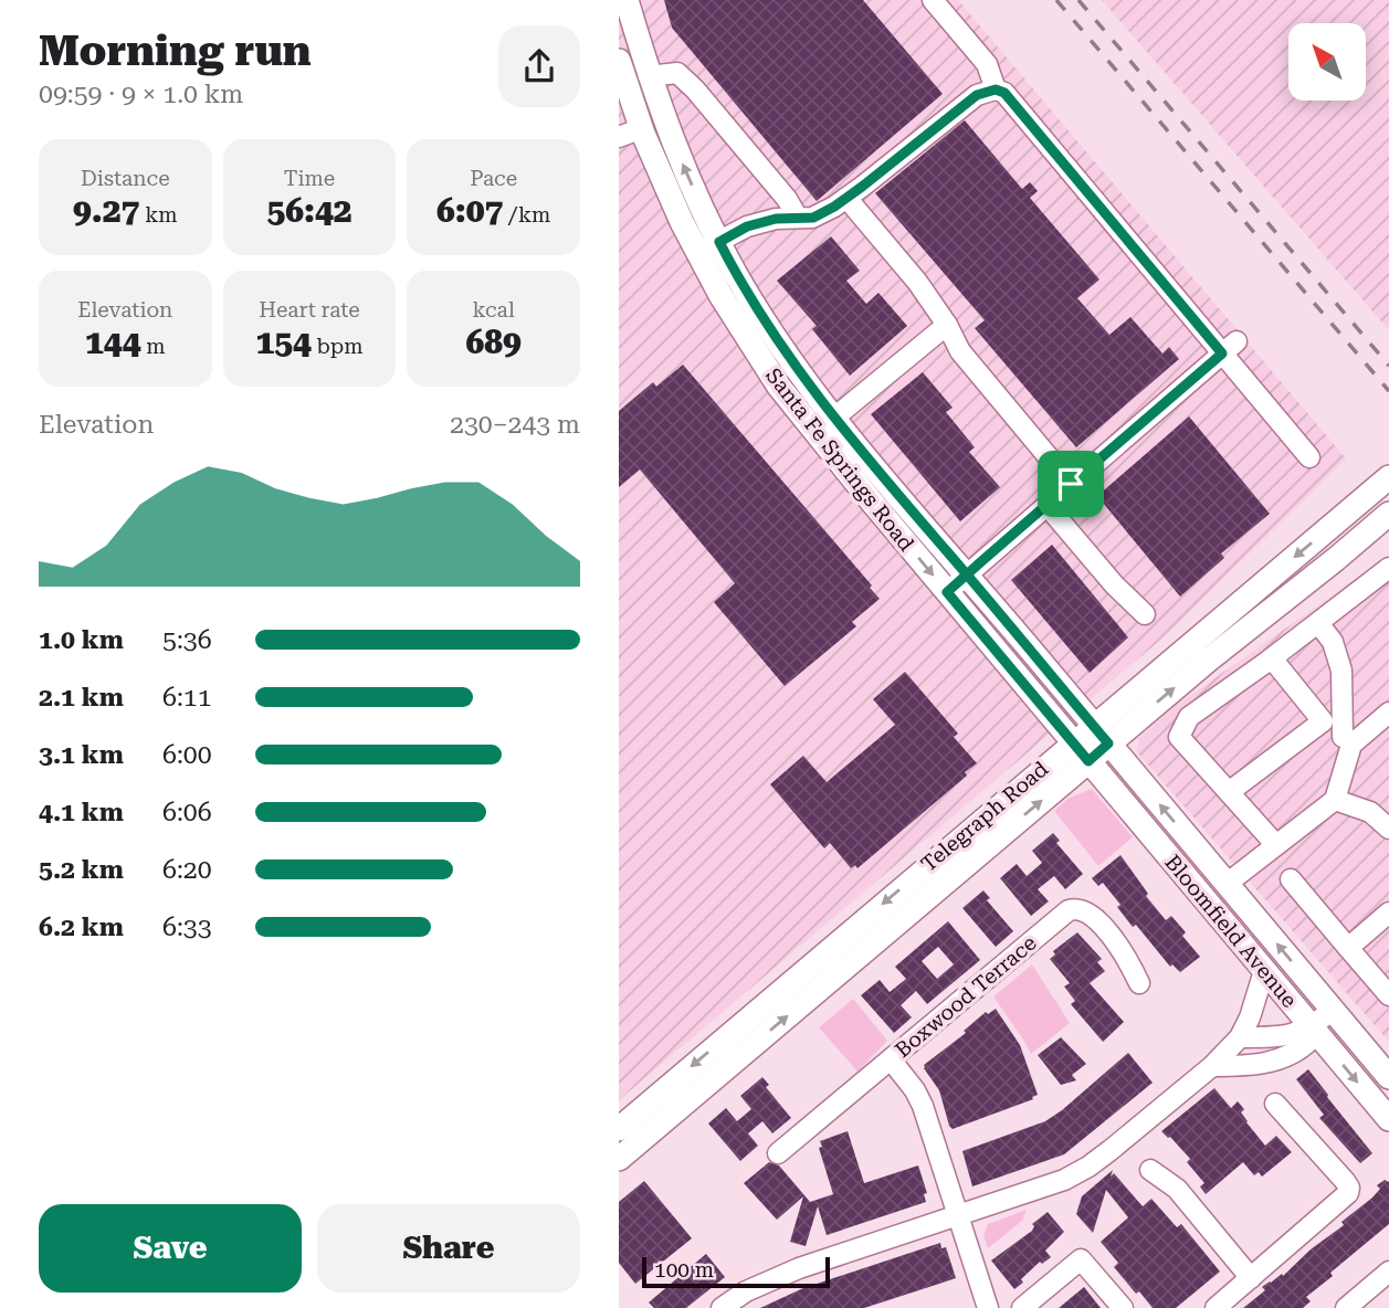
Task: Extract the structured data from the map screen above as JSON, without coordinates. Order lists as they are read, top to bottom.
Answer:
{
  "streets": {
    "main road": ["Santa Fe Springs Road", "Telegraph Road", "Bloomfield Avenue"],
    "street": ["Boxwood Terrace"]
  },
  "crossings": [
    ["Santa Fe Springs Road", "Telegraph Road"],
    ["Santa Fe Springs Road", "Bloomfield Avenue"],
    ["Telegraph Road", "Bloomfield Avenue"]
  ],
  "scale_bar": "100 m",
  "north": "top left",
  "page": {
    "heading": ["Morning run", "09:59 · 9 × 1.0 km"],
    "stats": [
      ["Distance", "9.27 km"],
      ["Time", "56:42"],
      ["Pace", "6:07 /km"],
      ["Elevation", "144 m"],
      ["Heart rate", "154 bpm"],
      ["kcal", "689"]
    ],
    "chart": ["Elevation", "230–243 m"],
    "list": [
      {
        "name": "1.0 km",
        "note": "5:36"
      },
      {
        "name": "2.1 km",
        "note": "6:11"
      },
      {
        "name": "3.1 km",
        "note": "6:00"
      },
      {
        "name": "4.1 km",
        "note": "6:06"
      },
      {
        "name": "5.2 km",
        "note": "6:20"
      },
      {
        "name": "6.2 km",
        "note": "6:33"
      }
    ],
    "buttons": ["Save", "Share"],
    "scale": "100 m"
  }
}
